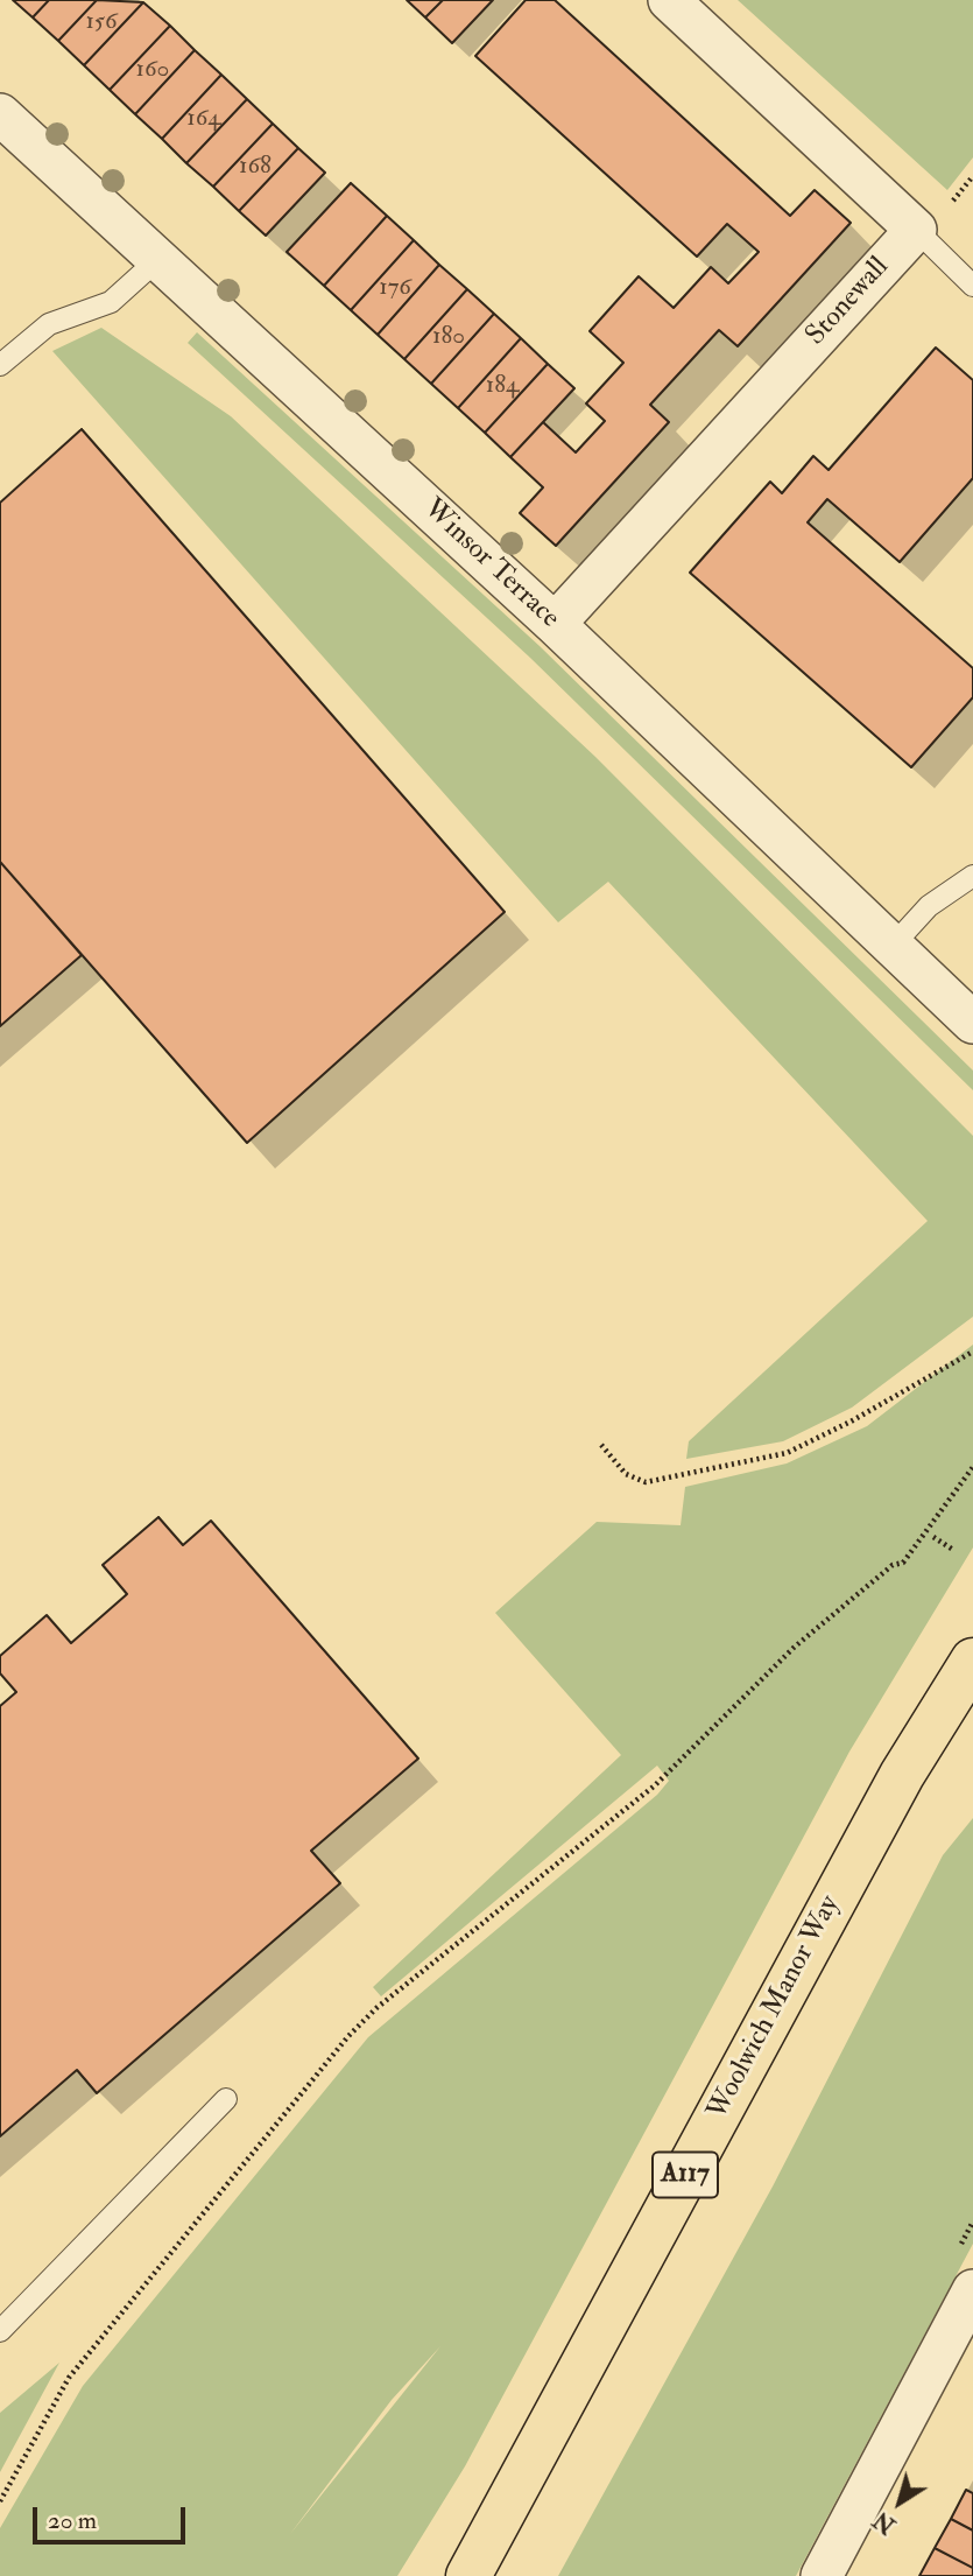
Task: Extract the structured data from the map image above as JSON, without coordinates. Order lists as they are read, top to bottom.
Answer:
{
  "streets": {
    "main road": ["Woolwich Manor Way", "A117"],
    "street": ["Stonewall", "Winsor Terrace"]
  },
  "crossings": [
    ["Stonewall", "Winsor Terrace"]
  ],
  "house_numbers": [
    "156",
    "160",
    "164",
    "168",
    "176",
    "180",
    "184"
  ],
  "scale_bar": "20 m",
  "north": "bottom left"
}
